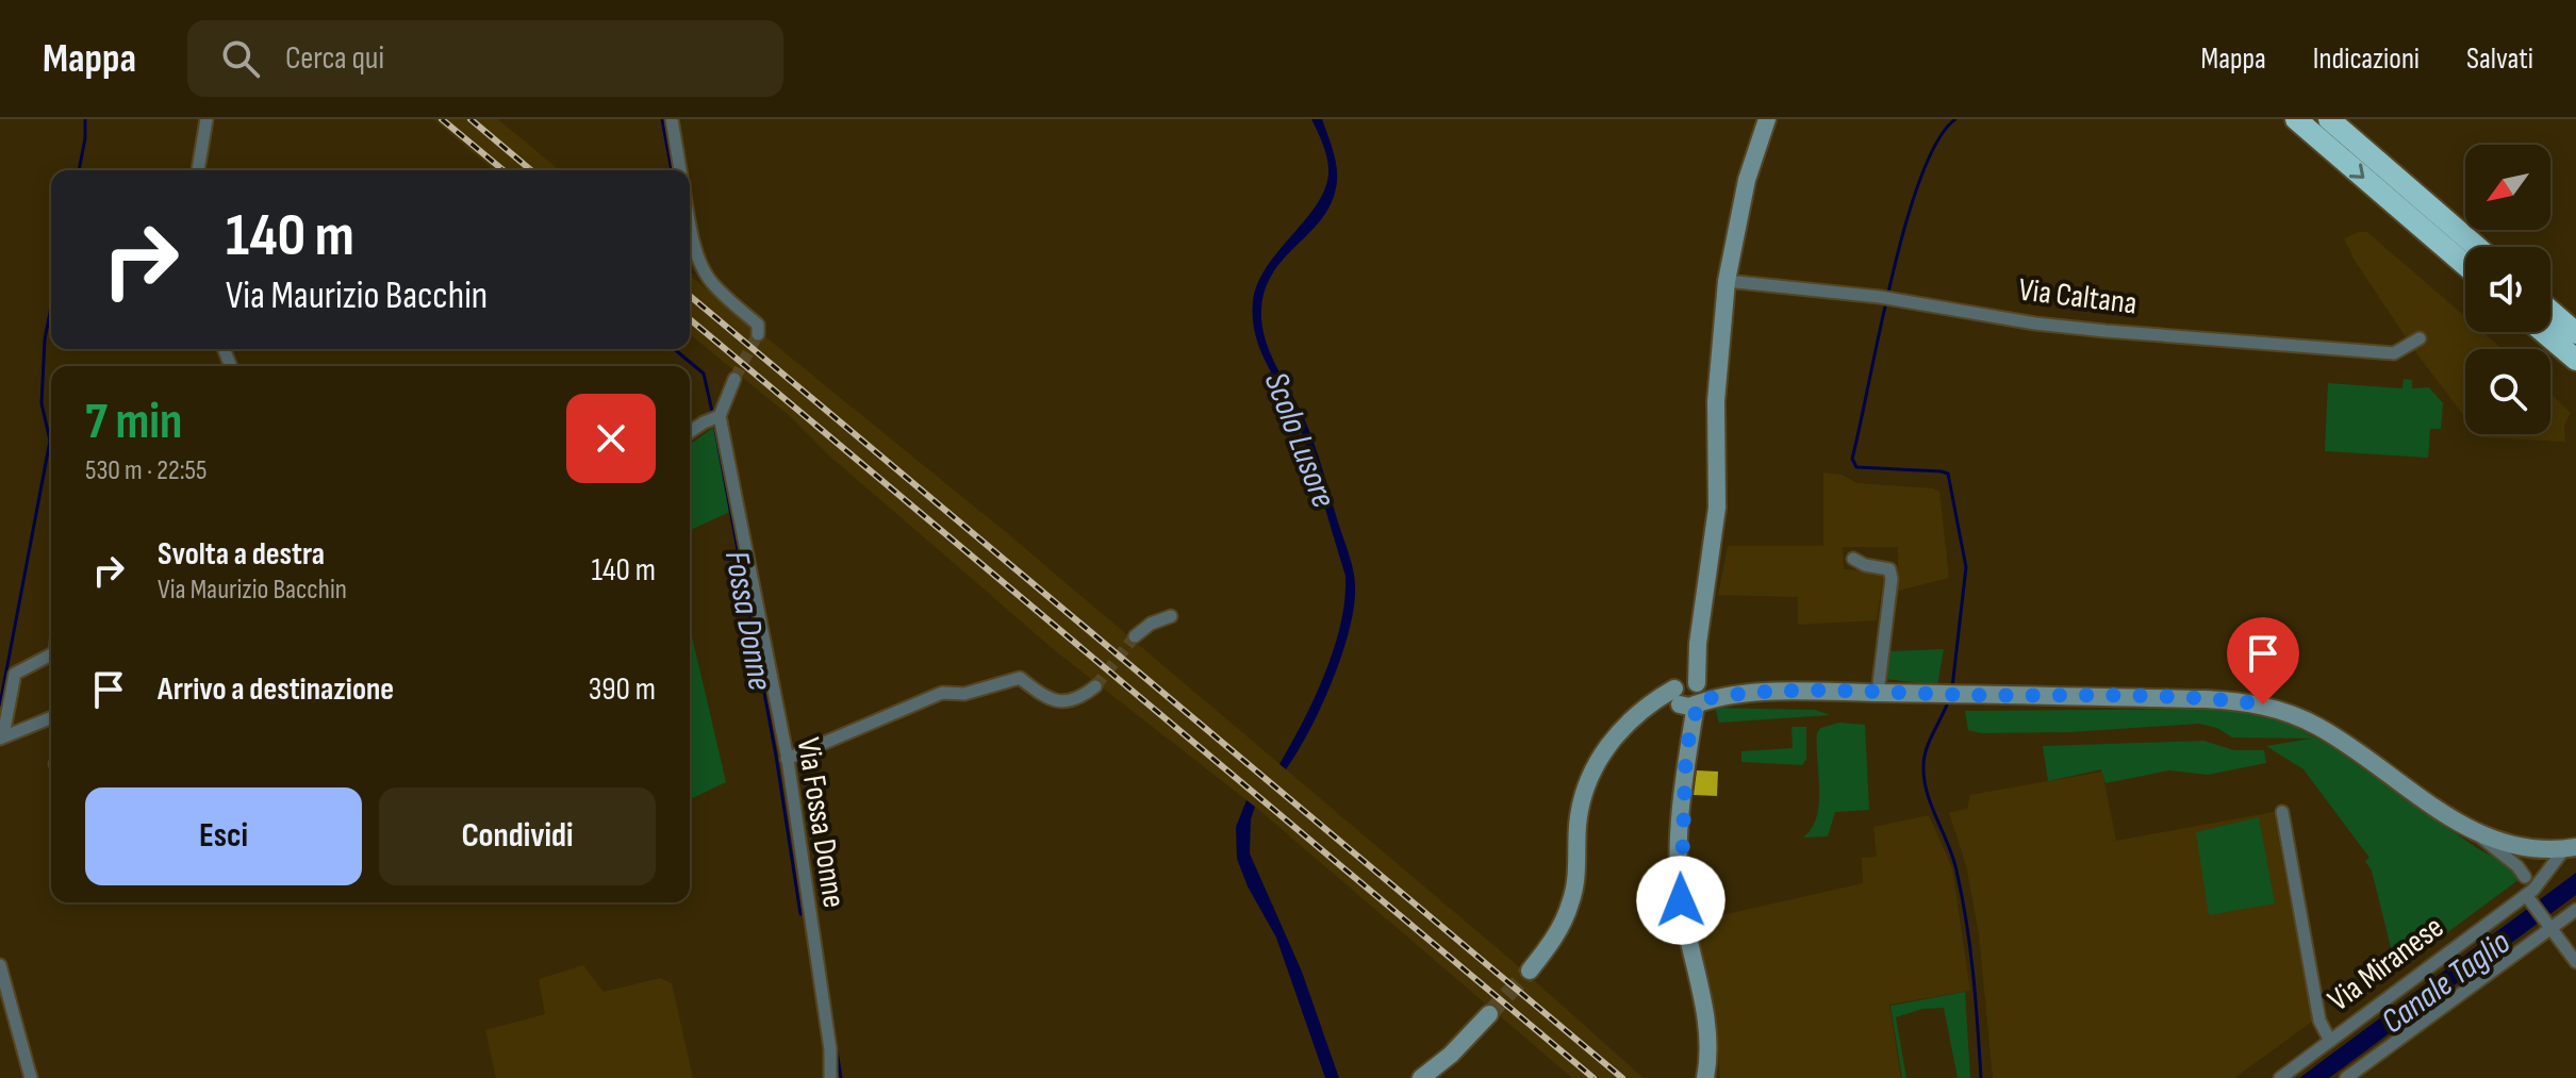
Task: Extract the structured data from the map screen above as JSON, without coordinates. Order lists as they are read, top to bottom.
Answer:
{
  "streets": {
    "street": ["Via Caltana", "Via Fossa Donne", "Via Miranese"]
  },
  "water": ["Scolo Lusore", "Fossa Donne", "Canale Taglio"],
  "north": "bottom left",
  "page": {
    "header": "Mappa",
    "search": "Cerca qui",
    "nav": ["Mappa", "Indicazioni", "Salvati"],
    "turn": ["140 m", "Via Maurizio Bacchin"],
    "heading": ["7 min", "530 m · 22:55"],
    "list": [
      {
        "name": "Svolta a destra",
        "note": "Via Maurizio Bacchin",
        "value": "140 m"
      },
      {
        "name": "Arrivo a destinazione",
        "value": "390 m"
      }
    ],
    "buttons": ["Esci", "Condividi"]
  }
}
